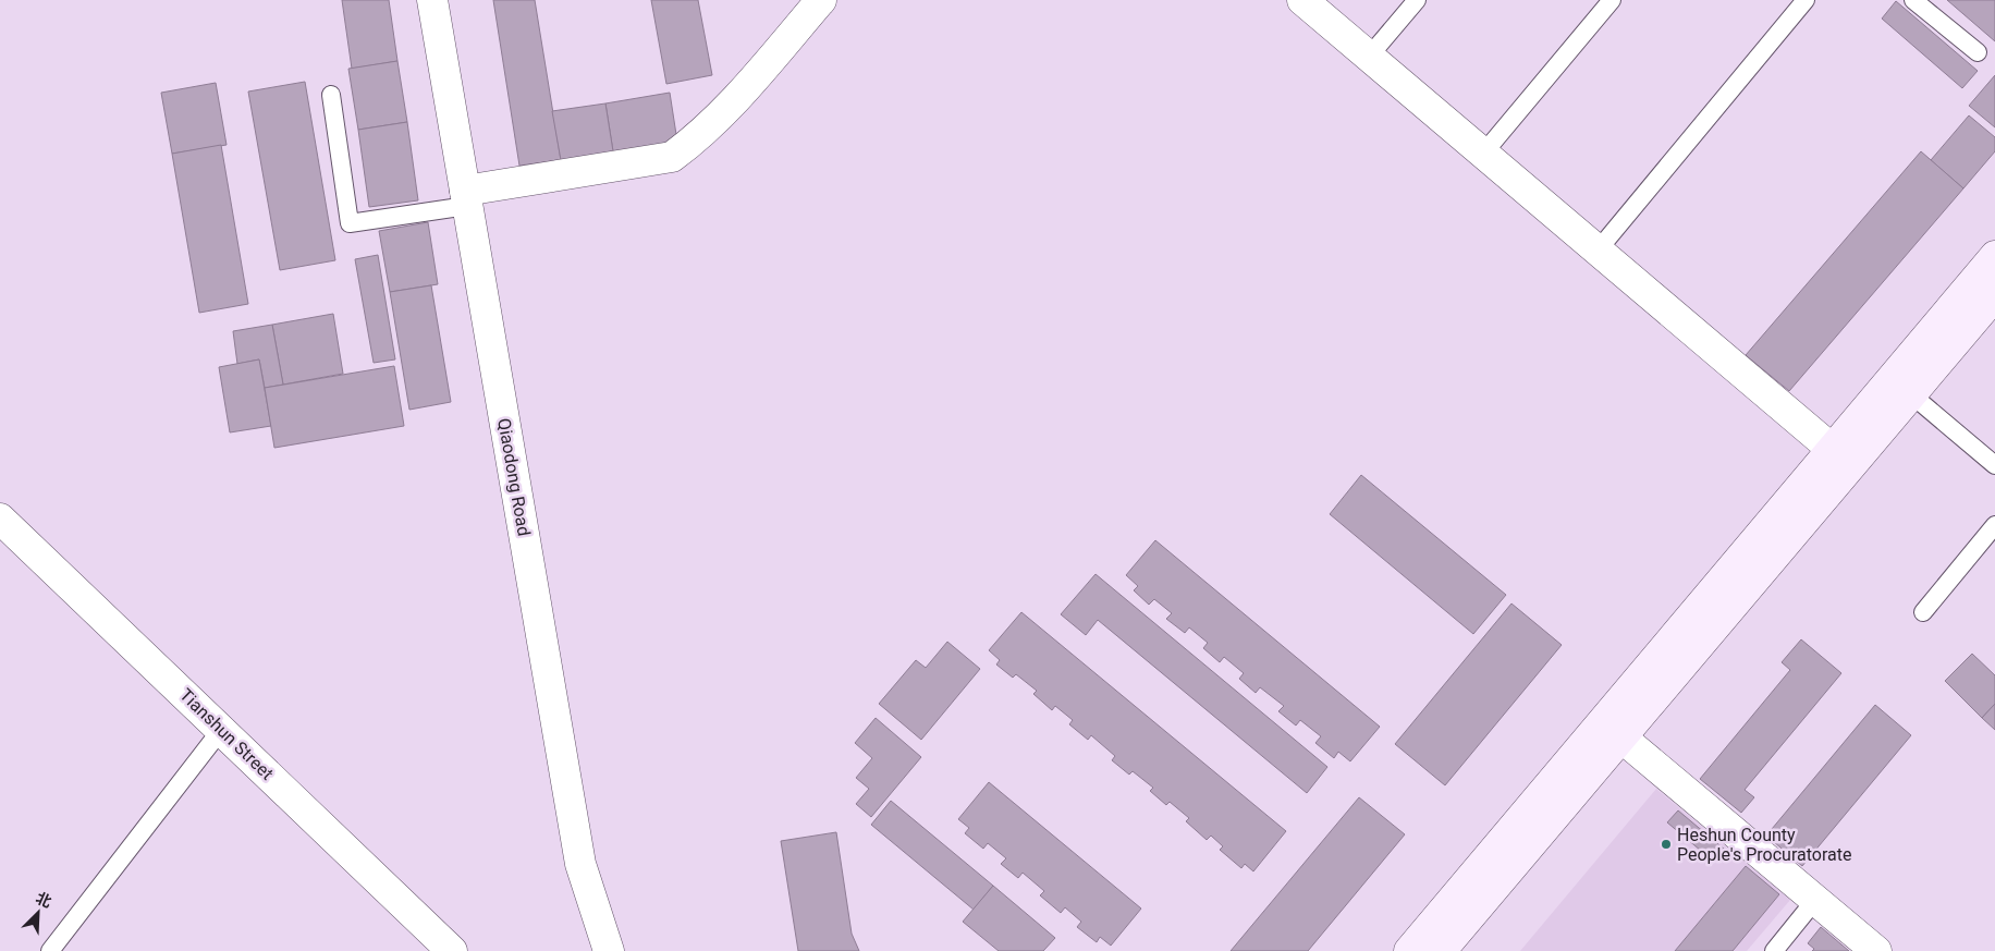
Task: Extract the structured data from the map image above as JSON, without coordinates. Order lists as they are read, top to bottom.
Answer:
{
  "streets": {
    "street": ["Qiaodong Road", "Tianshun Street"]
  },
  "places": ["Heshun County People's Procuratorate"],
  "north": "top right"
}
